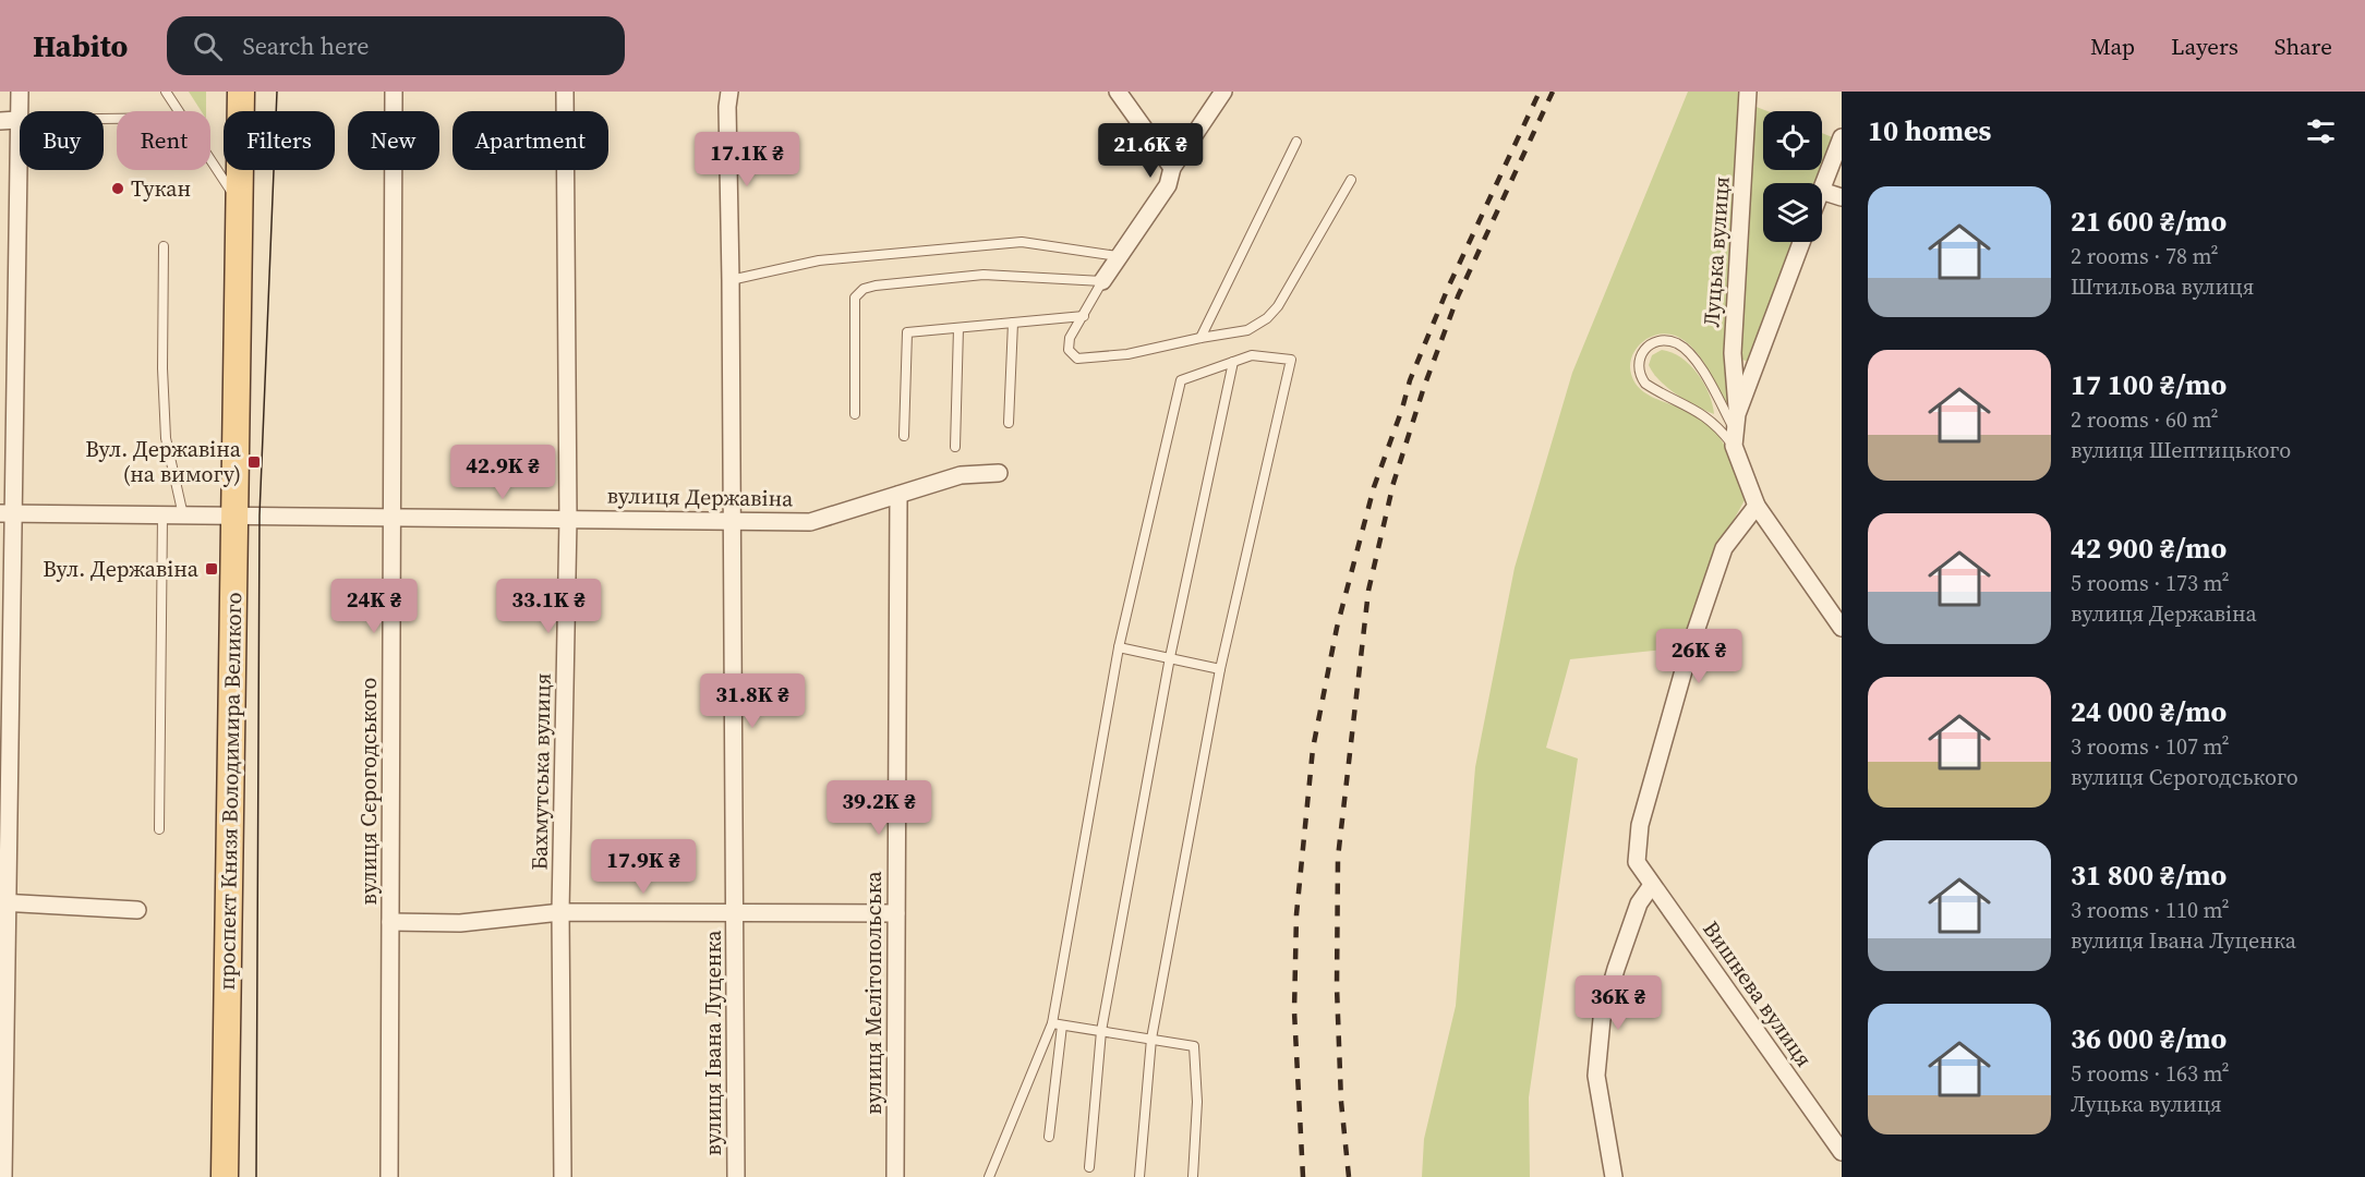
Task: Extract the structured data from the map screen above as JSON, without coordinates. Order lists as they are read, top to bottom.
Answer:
{
  "streets": {
    "main road": ["проспект Князя Володимира Великого"],
    "street": [
      "Луцька вулиця",
      "вулиця Державіна",
      "Бахмутська вулиця",
      "вулиця Сєрогодського",
      "вулиця Мелітопольська",
      "Вишнева вулиця",
      "вулиця Івана Луценка"
    ]
  },
  "crossings": [
    ["Луцька вулиця", "Вишнева вулиця"],
    ["вулиця Державіна", "Бахмутська вулиця"],
    ["вулиця Державіна", "проспект Князя Володимира Великого"],
    ["вулиця Державіна", "вулиця Сєрогодського"],
    ["вулиця Державіна", "вулиця Мелітопольська"],
    ["вулиця Державіна", "вулиця Івана Луценка"]
  ],
  "places": {
    "other": ["Тукан"],
    "transit": ["Вул. Державіна (на вимогу)", "Вул. Державіна"]
  },
  "page": {
    "header": "Habito",
    "search": "Search here",
    "nav": ["Map", "Layers", "Share"],
    "heading": "10 homes",
    "chip": [
      "Buy",
      "Rent",
      "Filters",
      "New",
      "Apartment"
    ],
    "price": [
      "21.6K ₴",
      "17.1K ₴",
      "42.9K ₴",
      "24K ₴",
      "33.1K ₴",
      "26K ₴",
      "31.8K ₴",
      "39.2K ₴",
      "17.9K ₴",
      "36K ₴"
    ],
    "list": [
      {
        "name": "21 600 ₴/mo",
        "note": "2 rooms · 78 m² · Штильова вулиця"
      },
      {
        "name": "17 100 ₴/mo",
        "note": "2 rooms · 60 m² · вулиця Шептицького"
      },
      {
        "name": "42 900 ₴/mo",
        "note": "5 rooms · 173 m² · вулиця Державіна"
      },
      {
        "name": "24 000 ₴/mo",
        "note": "3 rooms · 107 m² · вулиця Сєрогодського"
      },
      {
        "name": "31 800 ₴/mo",
        "note": "3 rooms · 110 m² · вулиця Івана Луценка"
      },
      {
        "name": "36 000 ₴/mo",
        "note": "5 rooms · 163 m² · Луцька вулиця"
      }
    ]
  }
}
